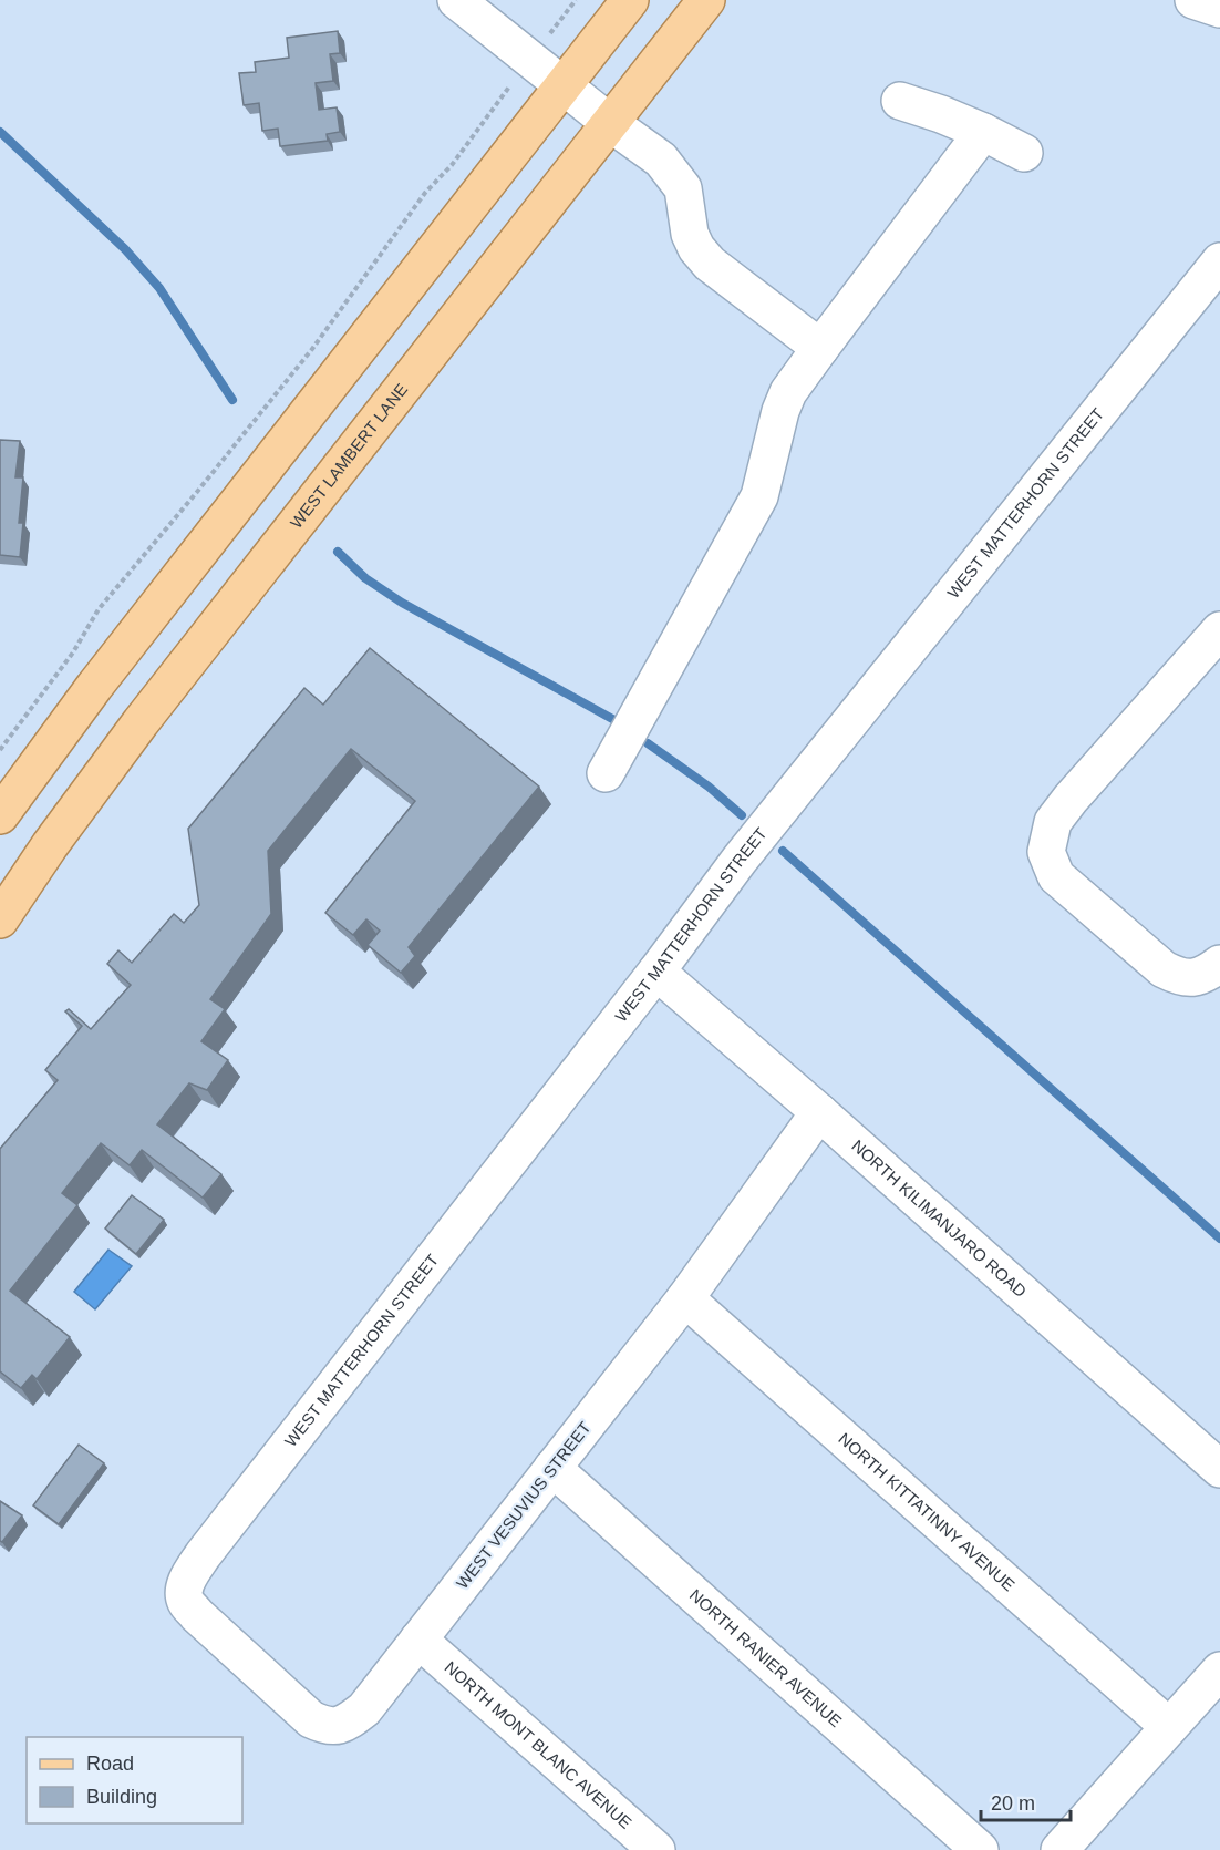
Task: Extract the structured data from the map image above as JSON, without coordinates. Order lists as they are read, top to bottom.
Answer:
{
  "streets": {
    "main road": ["WEST LAMBERT LANE"],
    "street": [
      "WEST MATTERHORN STREET",
      "NORTH KILIMANJARO ROAD",
      "WEST VESUVIUS STREET",
      "NORTH KITTATINNY AVENUE",
      "NORTH RANIER AVENUE",
      "NORTH MONT BLANC AVENUE"
    ]
  },
  "crossings": [
    ["WEST MATTERHORN STREET", "NORTH KILIMANJARO ROAD"],
    ["WEST MATTERHORN STREET", "WEST VESUVIUS STREET"],
    ["NORTH KILIMANJARO ROAD", "WEST VESUVIUS STREET"],
    ["WEST VESUVIUS STREET", "NORTH KITTATINNY AVENUE"],
    ["WEST VESUVIUS STREET", "NORTH RANIER AVENUE"],
    ["WEST VESUVIUS STREET", "NORTH MONT BLANC AVENUE"]
  ],
  "legend": ["Road", "Building"],
  "scale_bar": "20 m"
}
